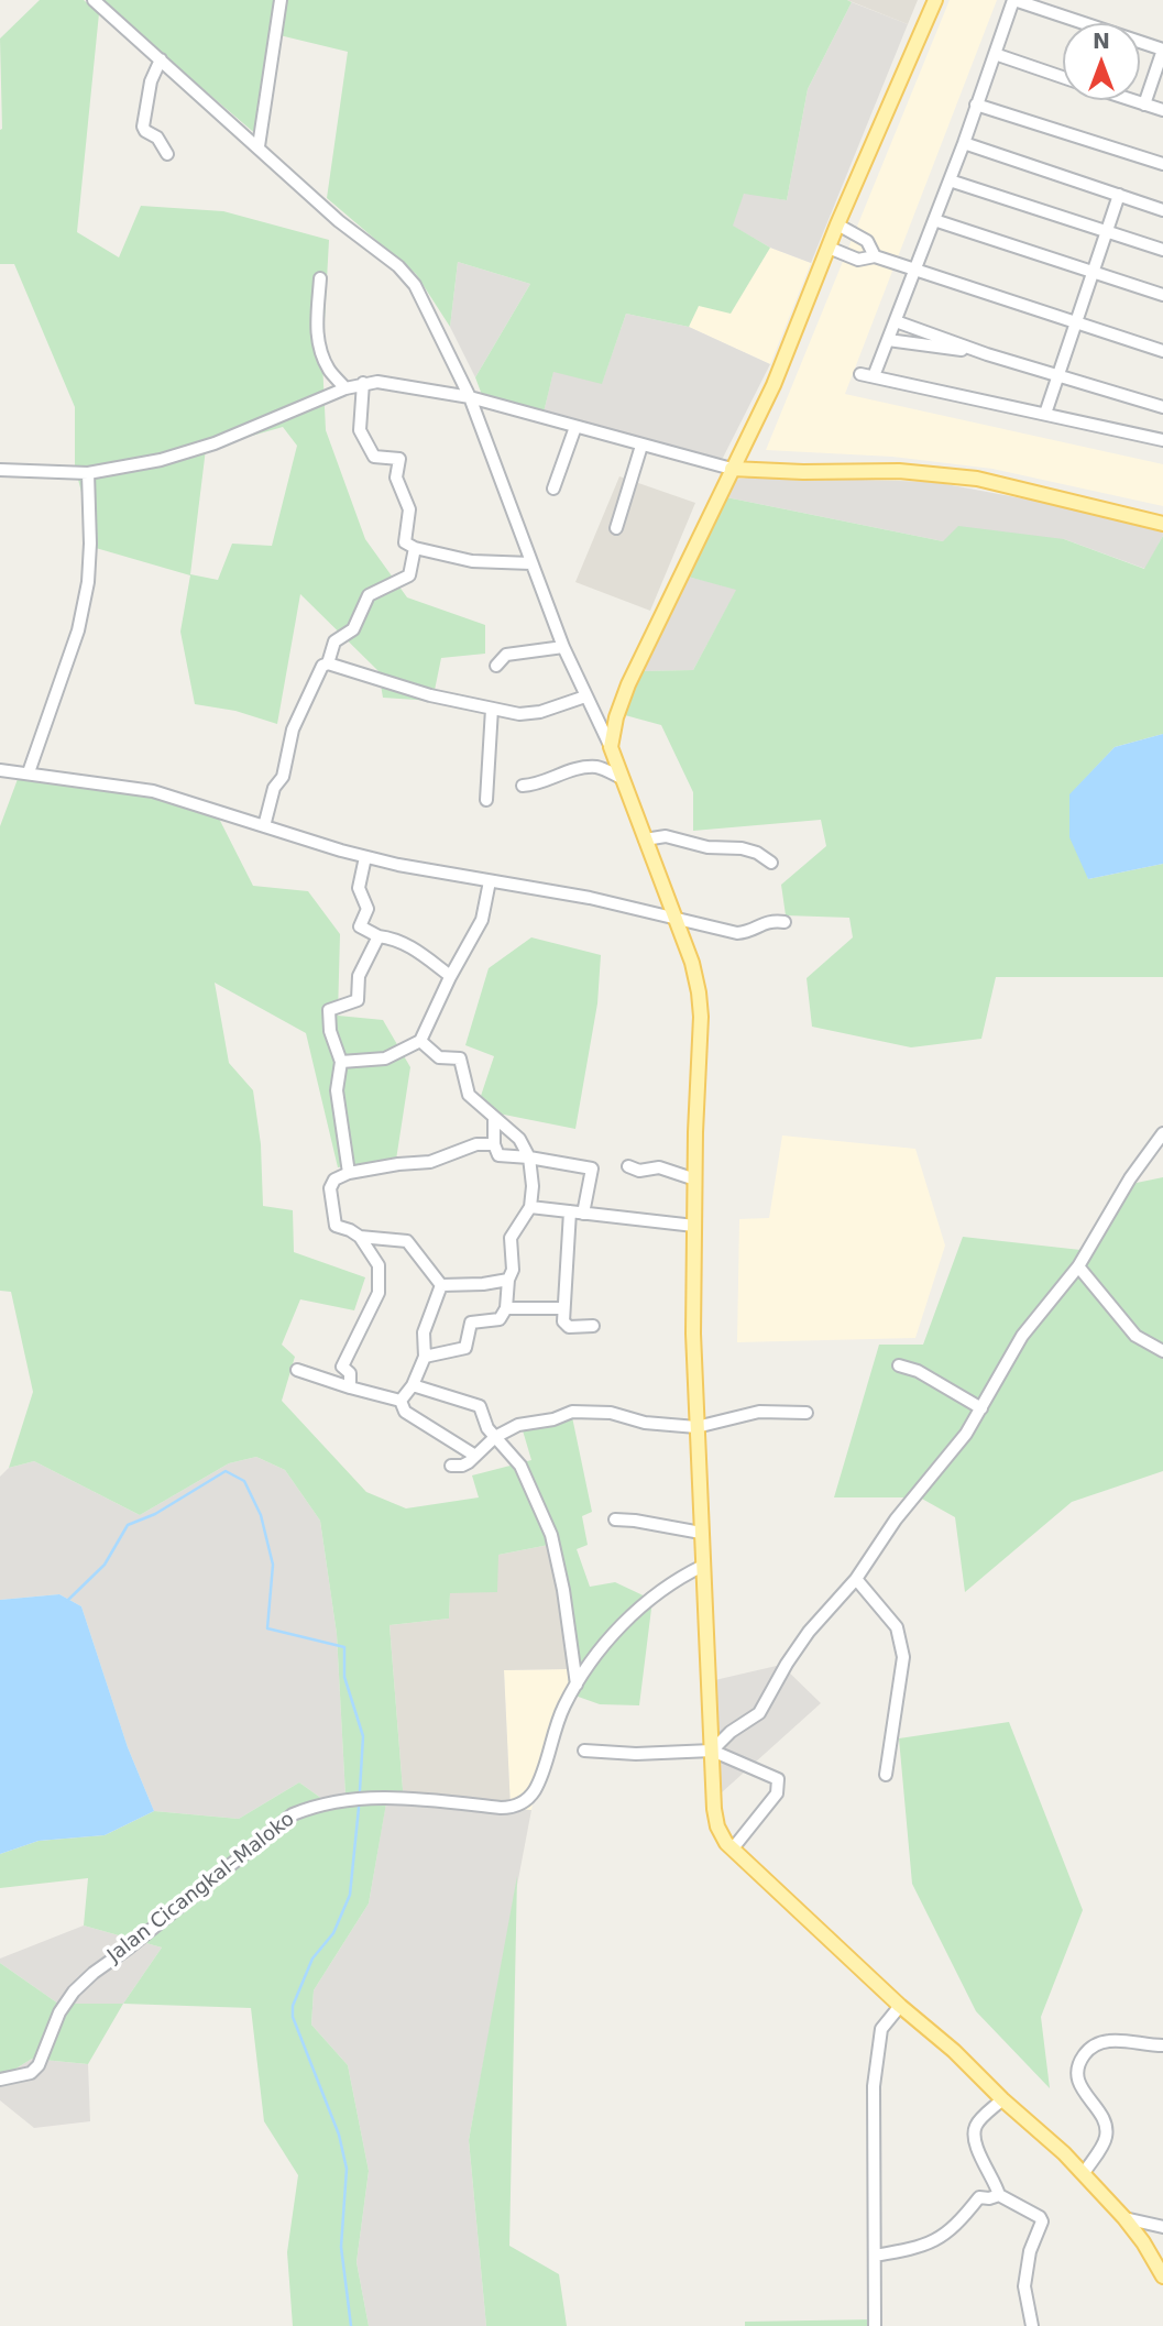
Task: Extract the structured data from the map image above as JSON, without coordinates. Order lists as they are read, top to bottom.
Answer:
{
  "streets": {
    "street": ["Jalan Cicangkal–Maloko"]
  },
  "north": "top"
}
